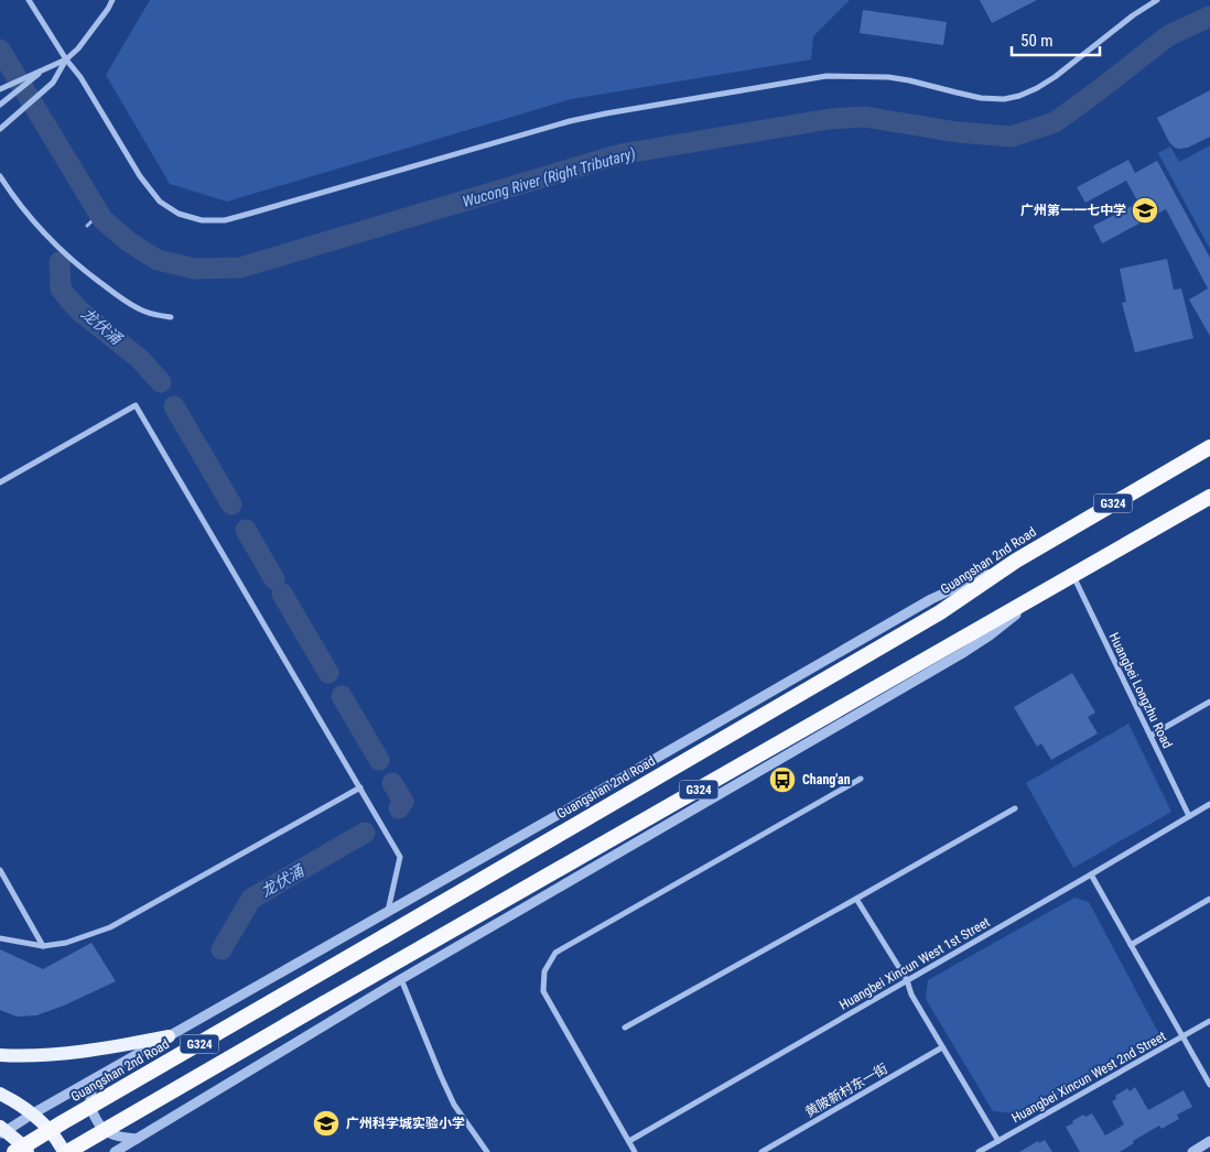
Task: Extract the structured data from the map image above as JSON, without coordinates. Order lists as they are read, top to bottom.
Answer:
{
  "streets": {
    "highway": ["G324", "Guangshan 2nd Road"],
    "street": [
      "Huangbei Longzhu Road",
      "Huangbei Xincun West 1st Street",
      "Huangbei Xincun West 2nd Street",
      "黄陂新村东一街"
    ]
  },
  "crossings": [
    ["G324", "Huangbei Longzhu Road"],
    ["Huangbei Longzhu Road", "Huangbei Xincun West 1st Street"]
  ],
  "water": ["Wucong River (Right Tributary)", "龙伏涌"],
  "places": {
    "school or university": ["广州第一一七中学", "广州科学城实验小学"],
    "bus stop": ["Chang'an"]
  },
  "scale_bar": "50 m"
}
